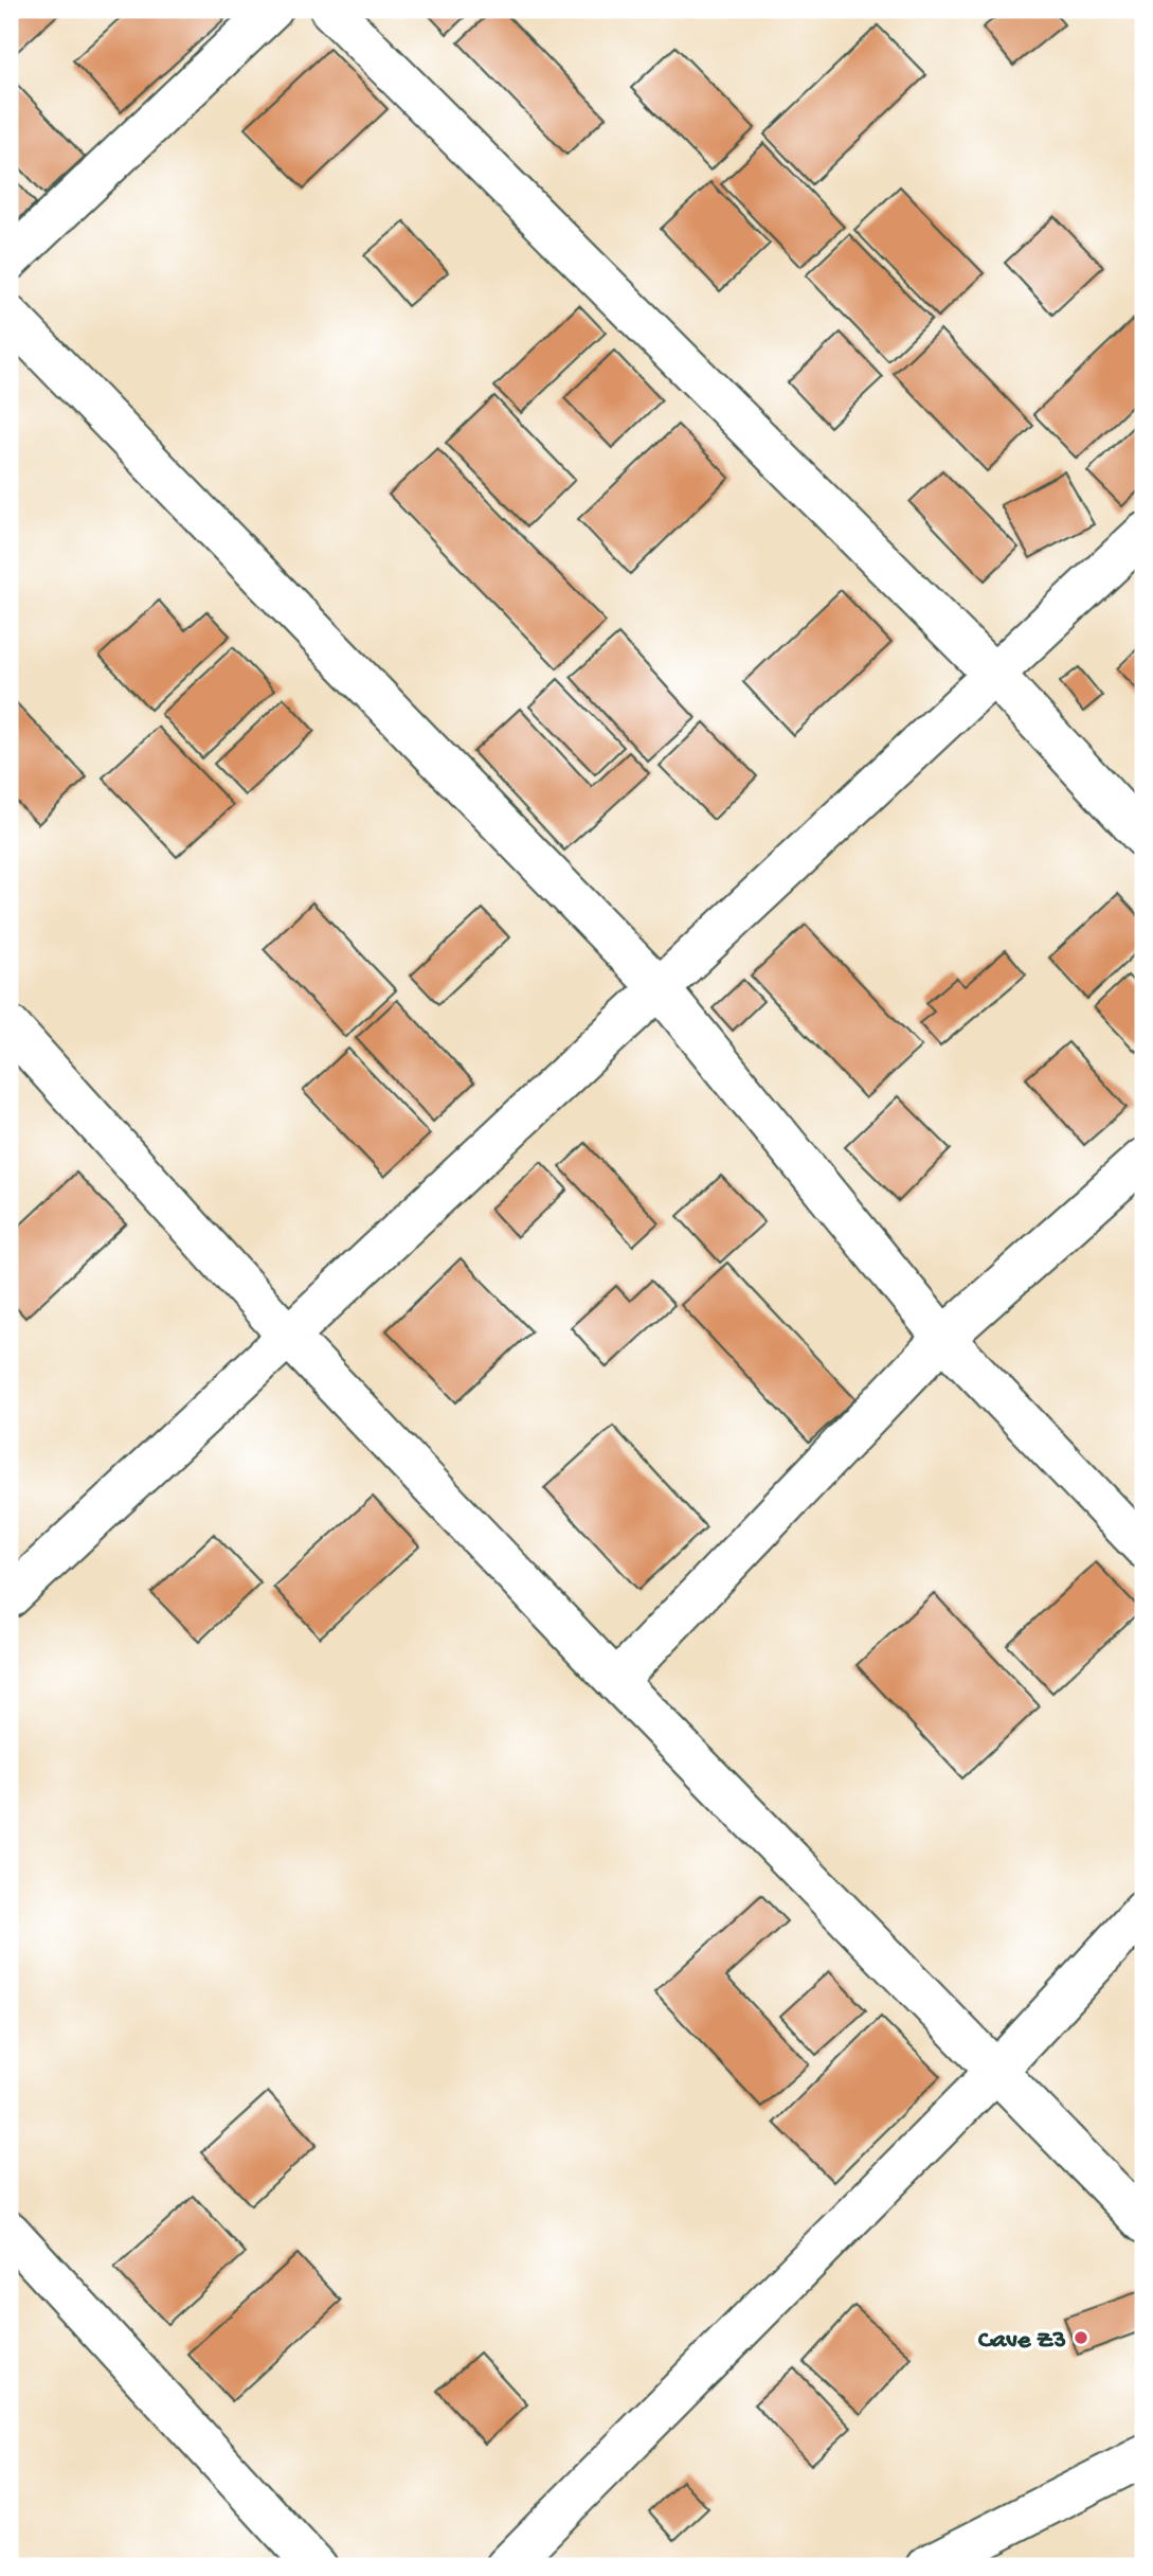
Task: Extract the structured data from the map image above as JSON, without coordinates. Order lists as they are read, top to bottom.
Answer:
{
  "places": ["Cave Z3"]
}
